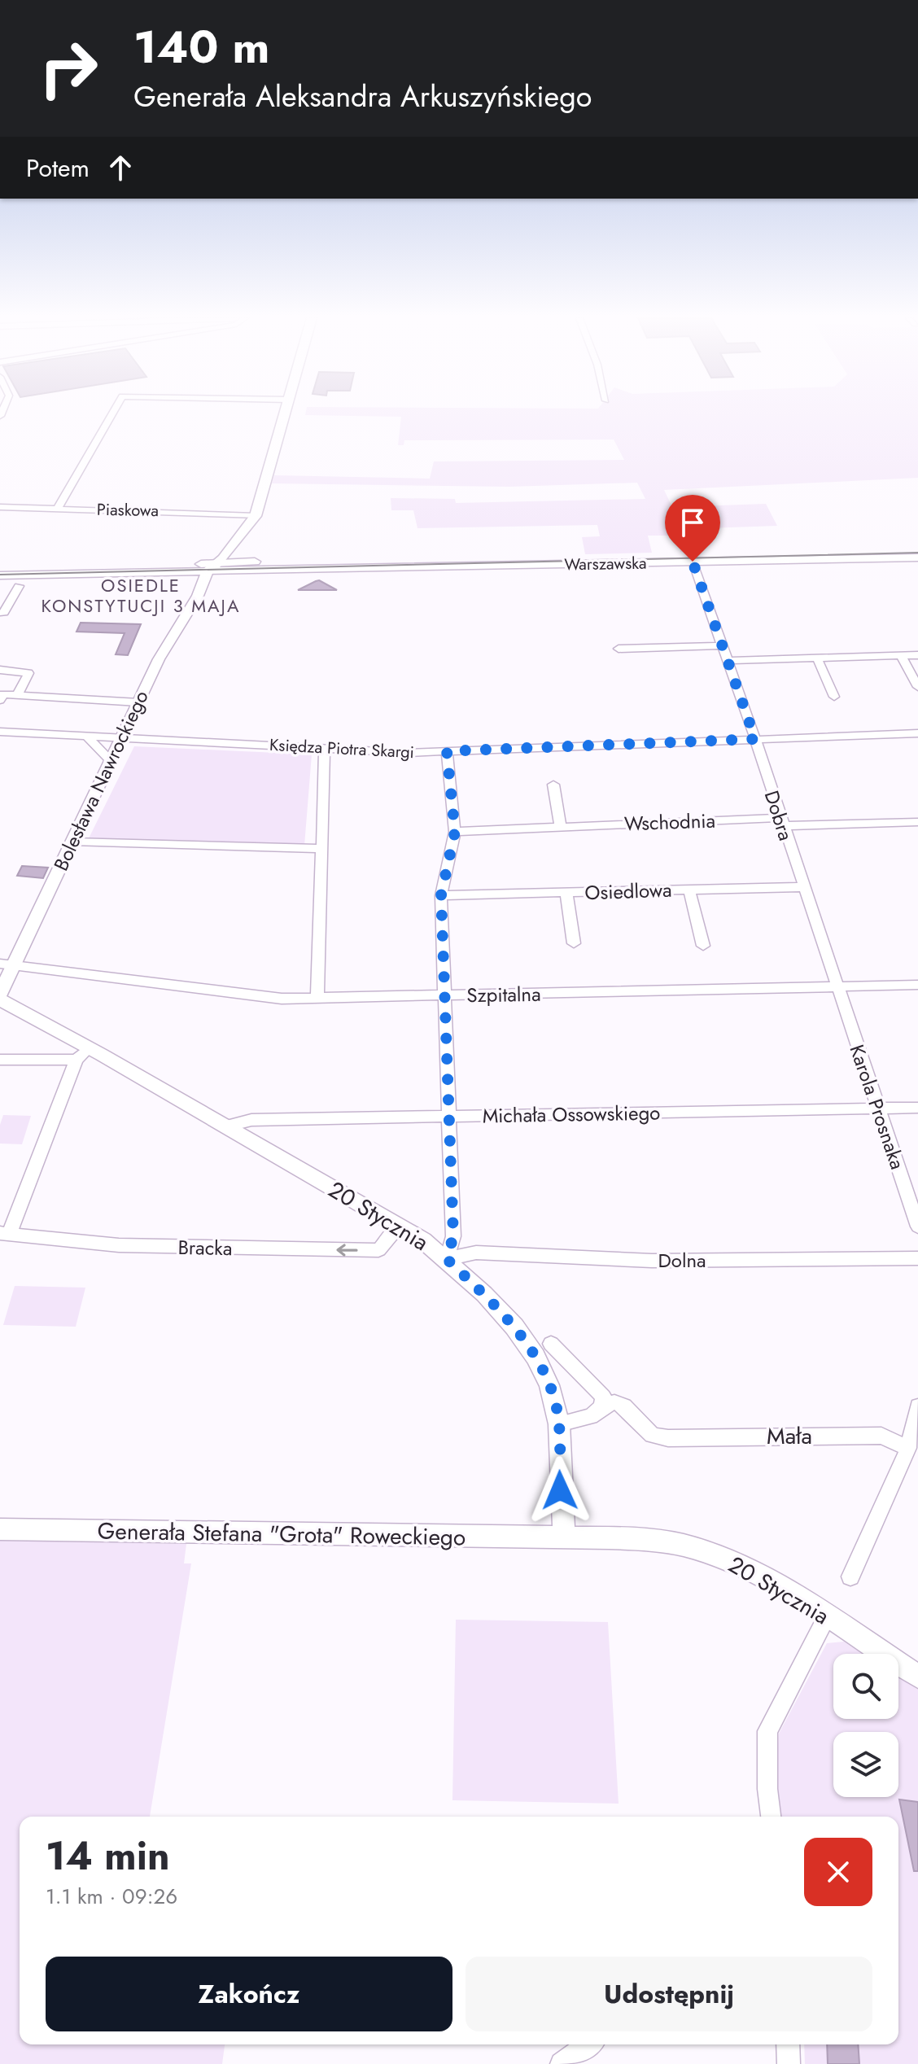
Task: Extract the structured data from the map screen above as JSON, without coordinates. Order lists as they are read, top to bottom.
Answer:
{
  "streets": {
    "main road": ["Warszawska"],
    "street": [
      "Piaskowa",
      "Księdza Piotra Skargi",
      "Bolesława Nawrockiego",
      "Dobra",
      "Wschodnia",
      "Osiedlowa",
      "Szpitalna",
      "Karola Prosnaka",
      "Michała Ossowskiego",
      "20 Stycznia",
      "Bracka",
      "Dolna",
      "Mała",
      "Generała Stefana \"Grota\" Roweckiego"
    ]
  },
  "crossings": [
    ["Warszawska", "Bolesława Nawrockiego"],
    ["Warszawska", "Dobra"],
    ["Księdza Piotra Skargi", "Bolesława Nawrockiego"],
    ["Księdza Piotra Skargi", "Dobra"],
    ["Bolesława Nawrockiego", "Szpitalna"],
    ["Dobra", "Wschodnia"],
    ["Dobra", "Osiedlowa"],
    ["Dobra", "Szpitalna"],
    ["Dobra", "Karola Prosnaka"],
    ["Szpitalna", "Karola Prosnaka"],
    ["Karola Prosnaka", "Michała Ossowskiego"],
    ["Michała Ossowskiego", "20 Stycznia"],
    ["20 Stycznia", "Bracka"],
    ["20 Stycznia", "Dolna"],
    ["20 Stycznia", "Generała Stefana \"Grota\" Roweckiego"]
  ],
  "one_way": ["Bracka"],
  "districts": ["OSIEDLE KONSTYTUCJI 3 MAJA"],
  "page": {
    "turn": ["140 m", "Generała Aleksandra Arkuszyńskiego"],
    "then": "Potem",
    "heading": ["14 min", "1.1 km · 09:26"],
    "buttons": ["Zakończ", "Udostępnij"]
  }
}
